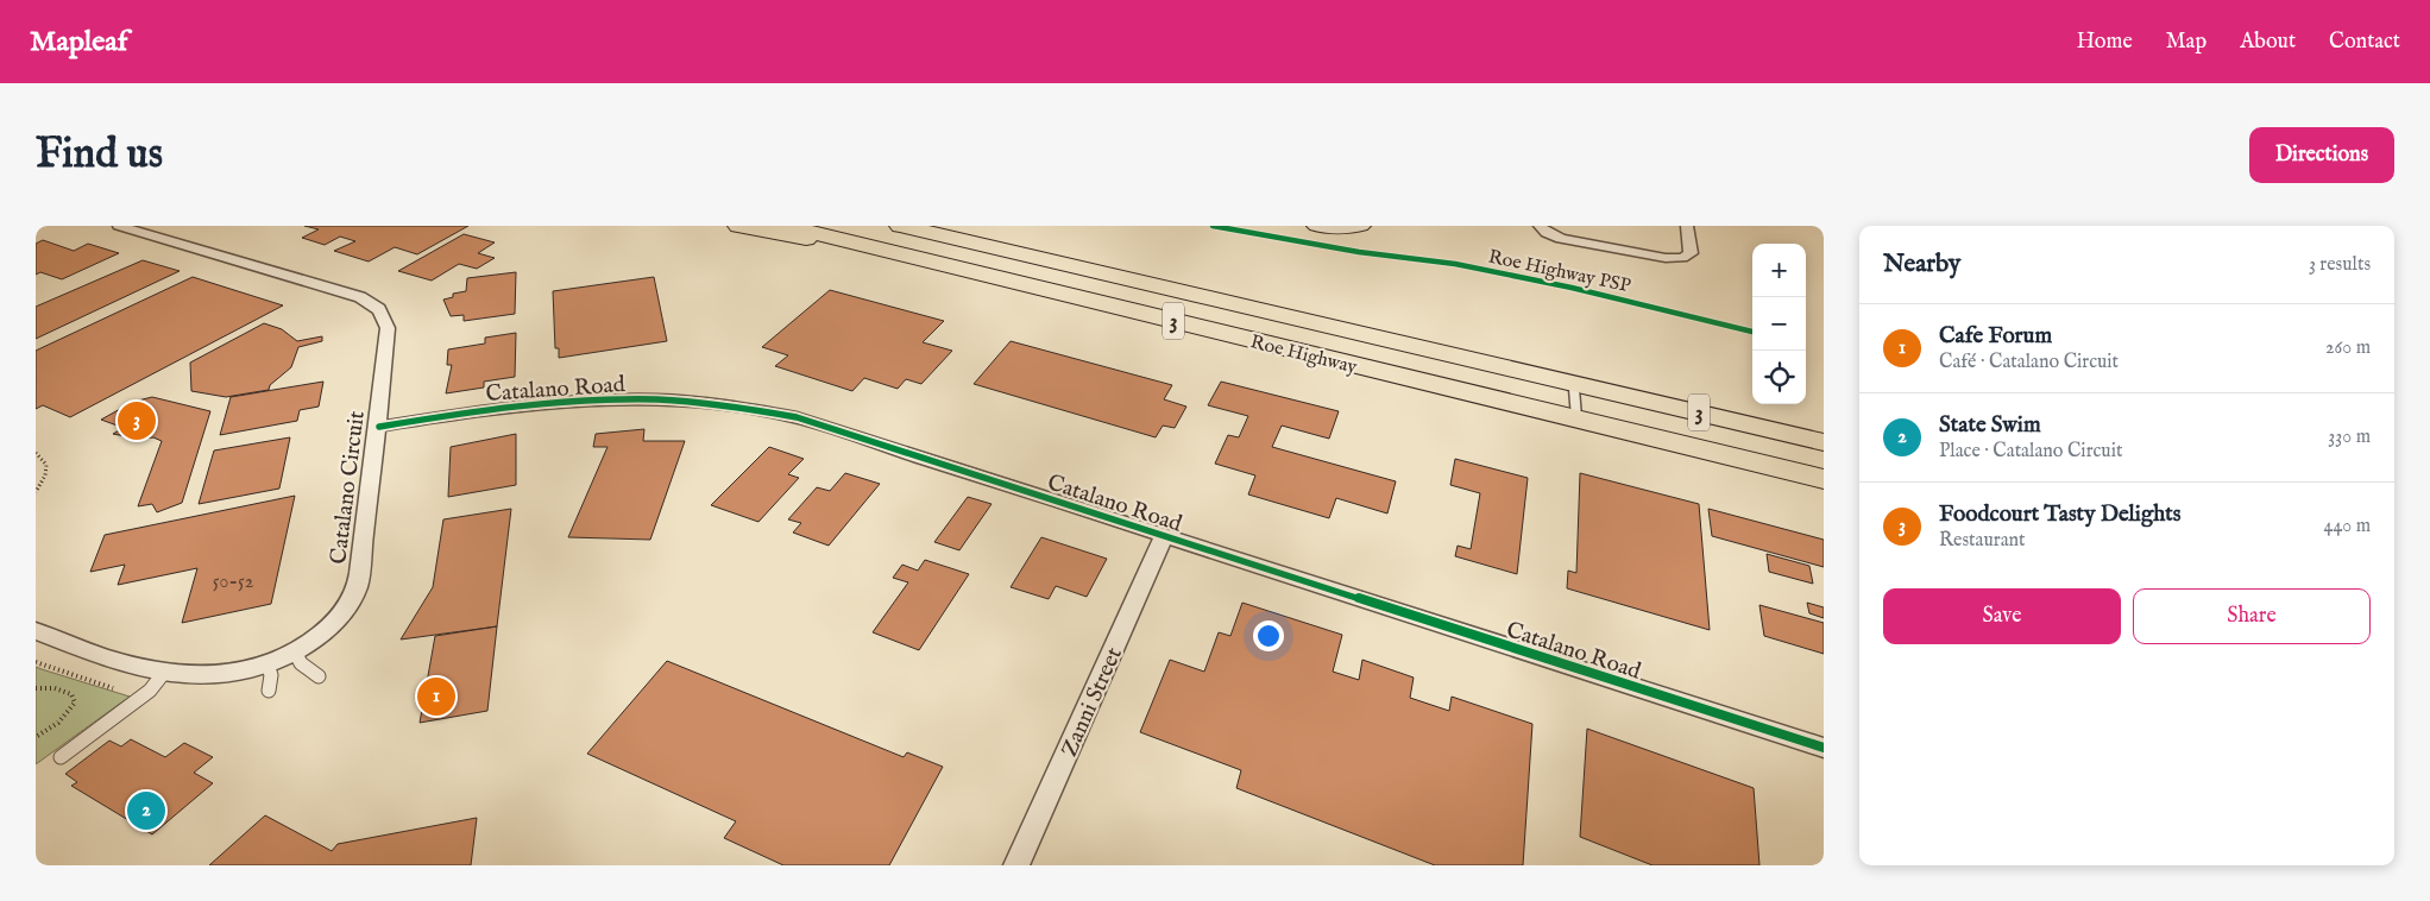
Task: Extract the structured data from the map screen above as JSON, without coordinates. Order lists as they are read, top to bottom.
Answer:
{
  "streets": {
    "highway": ["3", "Roe Highway"],
    "street": ["Catalano Road", "Catalano Circuit", "Zanni Street"],
    "cycle path": ["Roe Highway PSP"]
  },
  "crossings": [
    ["Catalano Road", "Catalano Circuit"],
    ["Catalano Road", "Zanni Street"]
  ],
  "house_numbers": ["50-52"],
  "page": {
    "header": "Mapleaf",
    "nav": [
      "Home",
      "Map",
      "About",
      "Contact"
    ],
    "buttons": [
      "Directions",
      ["Save", "Share"]
    ],
    "title": "Find us",
    "heading": ["Nearby", "3 results"],
    "map_buttons": ["+", "−"],
    "list": [
      {
        "mark": "1",
        "name": "Cafe Forum",
        "note": "Café · Catalano Circuit",
        "value": "260 m"
      },
      {
        "mark": "2",
        "name": "State Swim",
        "note": "Place · Catalano Circuit",
        "value": "330 m"
      },
      {
        "mark": "3",
        "name": "Foodcourt Tasty Delights",
        "note": "Restaurant",
        "value": "440 m"
      }
    ],
    "pins": ["3", "1", "2"]
  }
}
